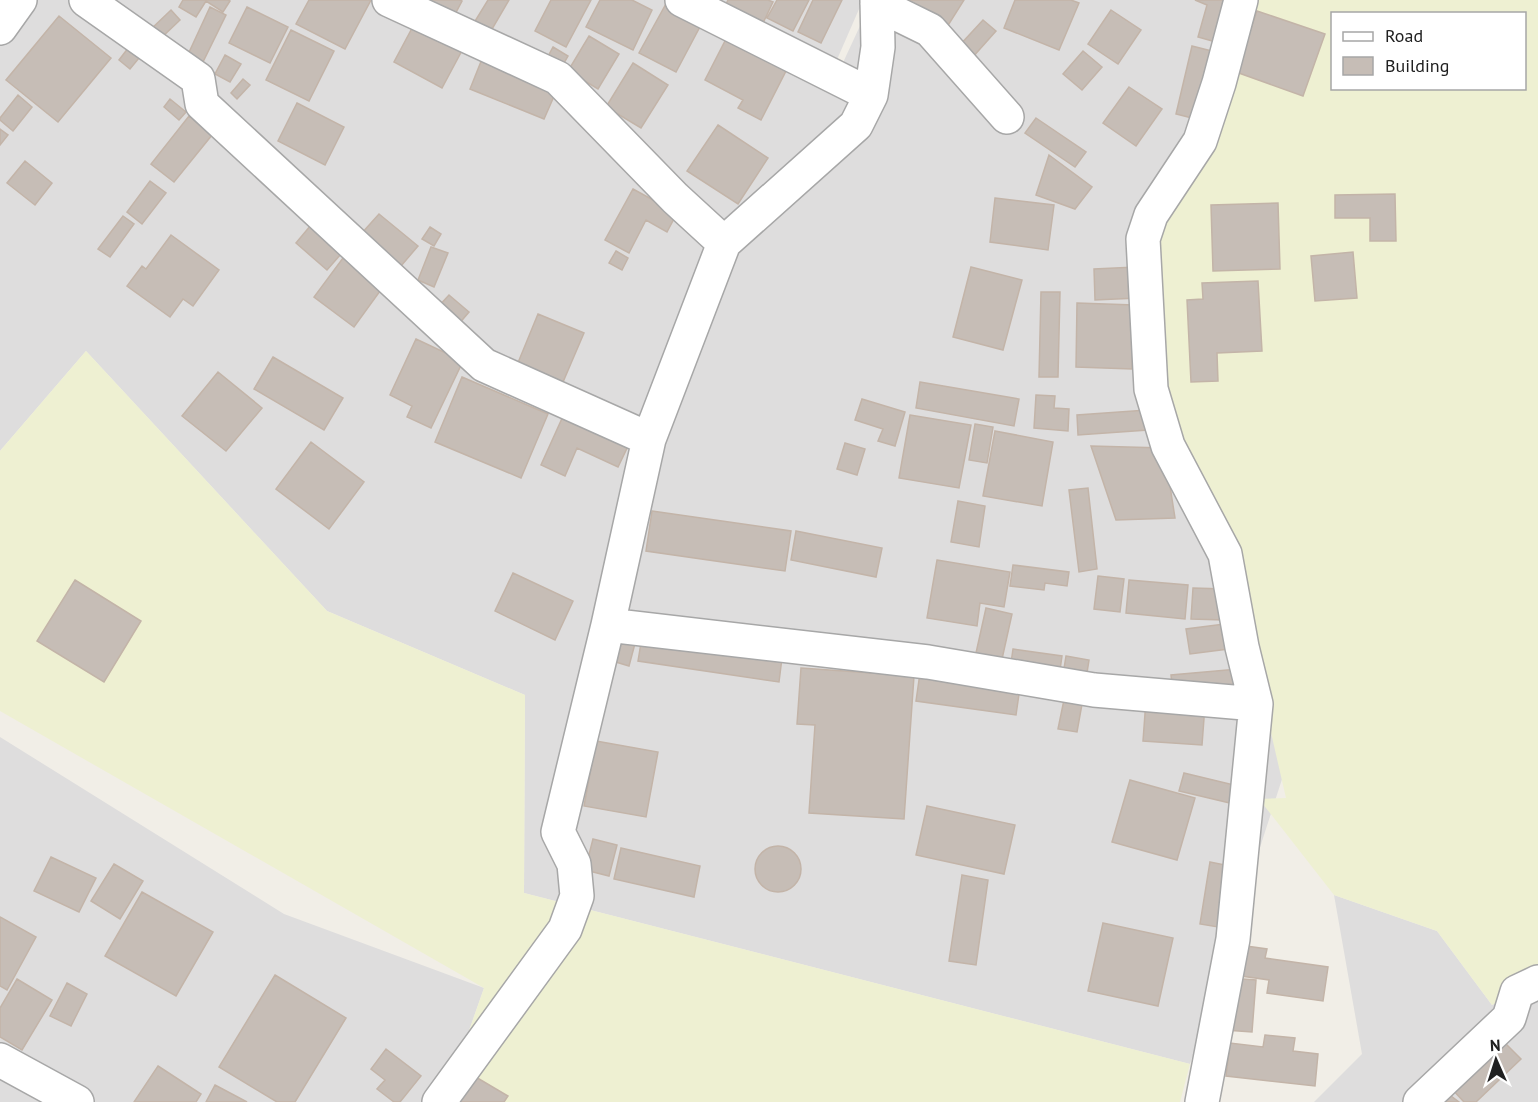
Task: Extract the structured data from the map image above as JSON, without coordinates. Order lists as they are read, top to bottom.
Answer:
{
  "legend": ["Road", "Building"],
  "north": "top"
}
